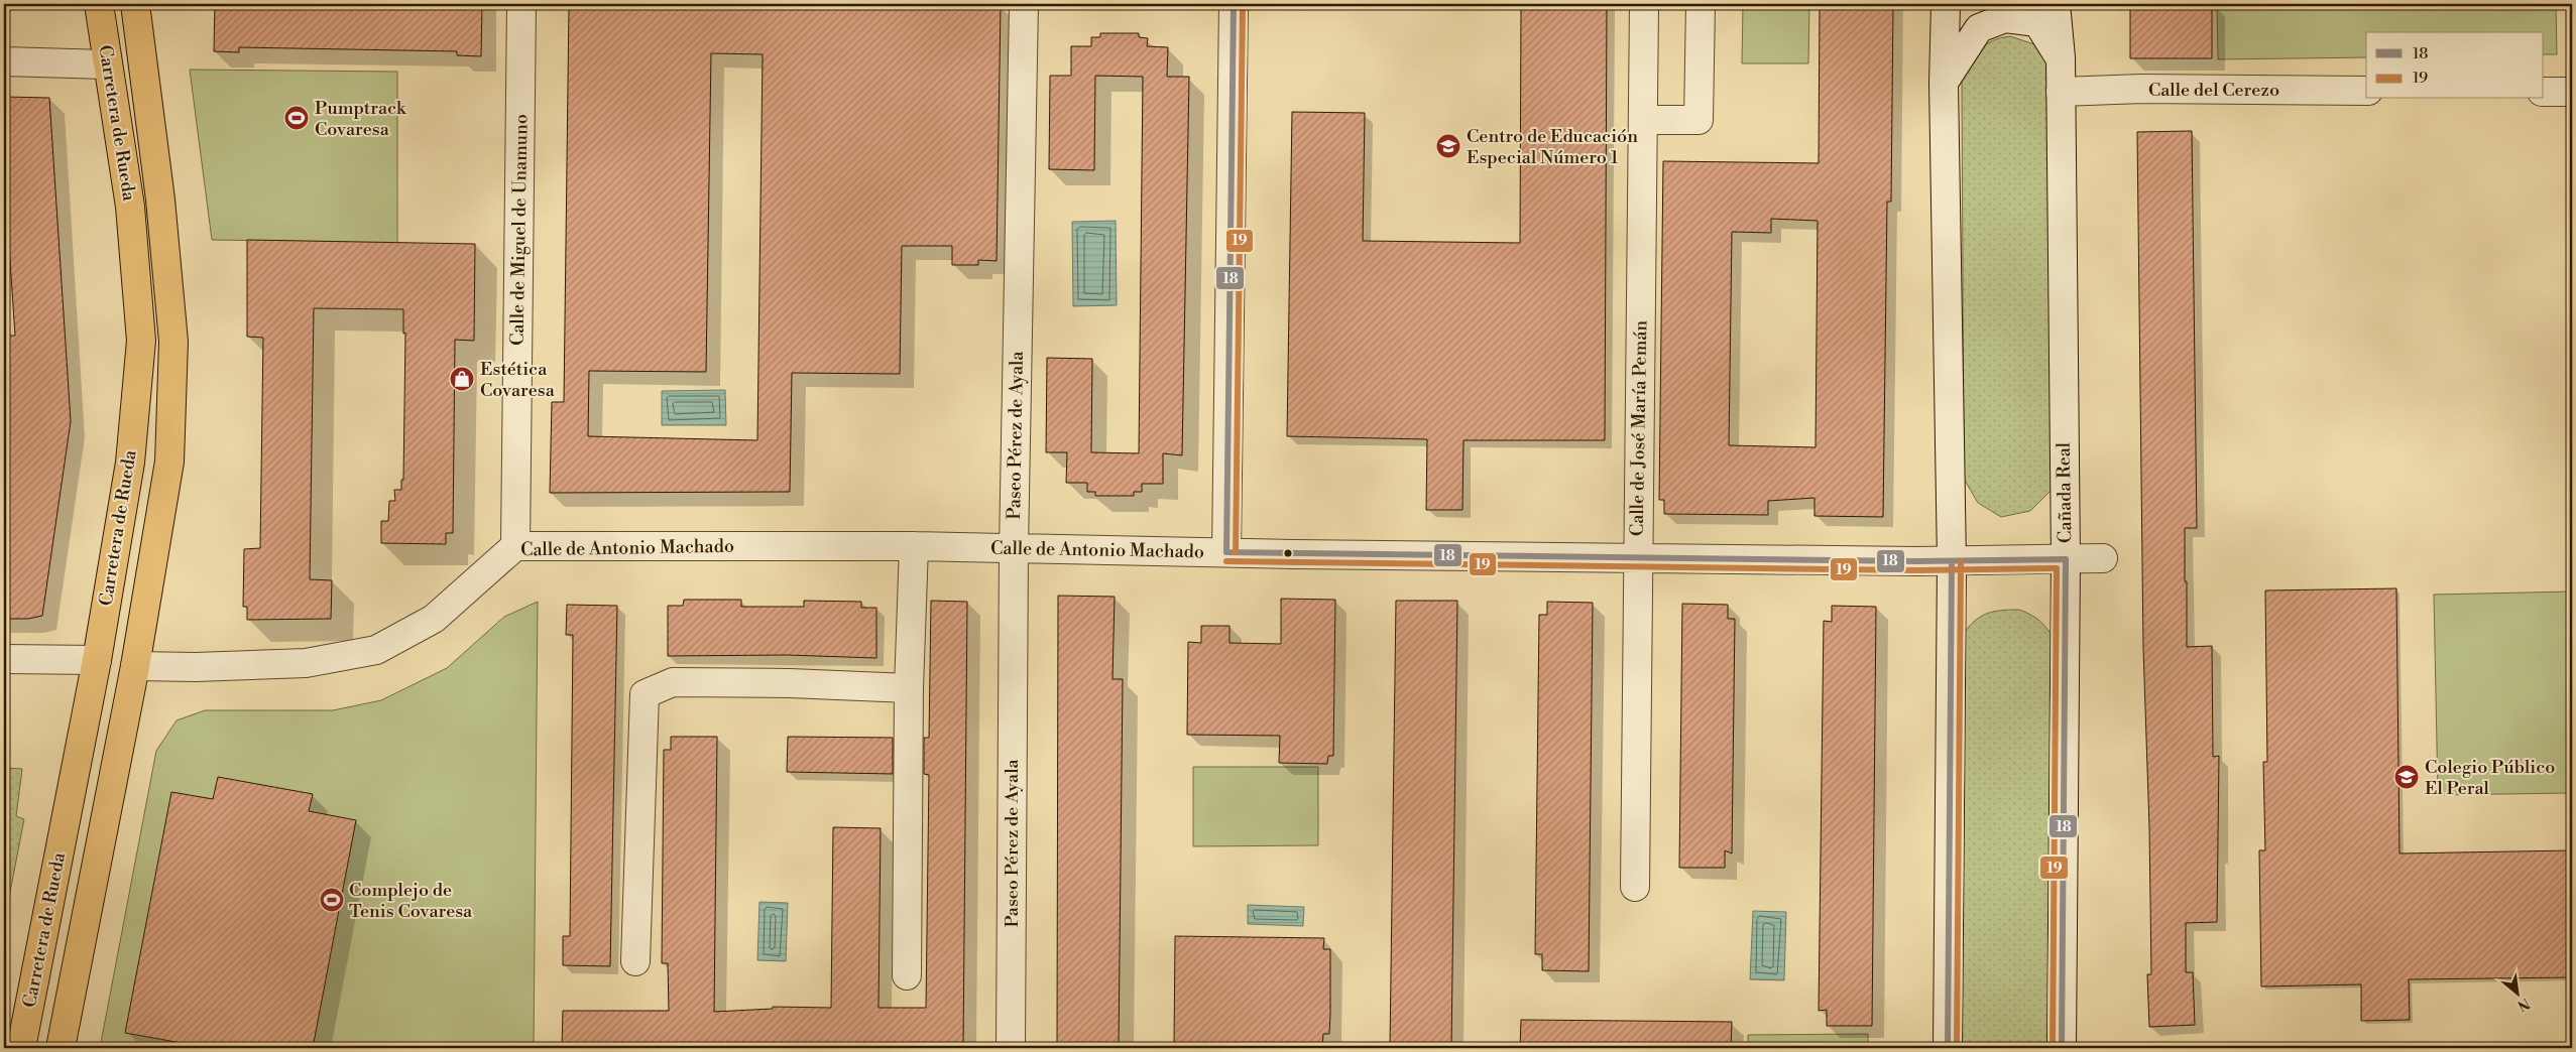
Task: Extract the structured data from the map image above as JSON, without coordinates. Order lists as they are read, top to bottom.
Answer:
{
  "streets": {
    "main road": ["Carretera de Rueda"],
    "street": [
      "Calle del Cerezo",
      "Calle de Miguel de Unamuno",
      "Calle de José María Pemán",
      "Paseo Pérez de Ayala",
      "Cañada Real",
      "Calle de Antonio Machado"
    ]
  },
  "crossings": [
    ["Calle del Cerezo", "Cañada Real"],
    ["Carretera de Rueda", "Calle de Antonio Machado"],
    ["Calle de Miguel de Unamuno", "Calle de Antonio Machado"],
    ["Calle de José María Pemán", "Calle de Antonio Machado"],
    ["Paseo Pérez de Ayala", "Calle de Antonio Machado"],
    ["Cañada Real", "Calle de Antonio Machado"]
  ],
  "places": {
    "sports": ["Pumptrack Covaresa", "Complejo de Tenis Covaresa"],
    "school or university": ["Centro de Educación Especial Número 1", "Colegio Público El Peral"],
    "shop": ["Estética Covaresa"]
  },
  "lines": ["transit line 18", "transit line 19"],
  "legend": ["18", "19"],
  "north": "bottom right"
}
